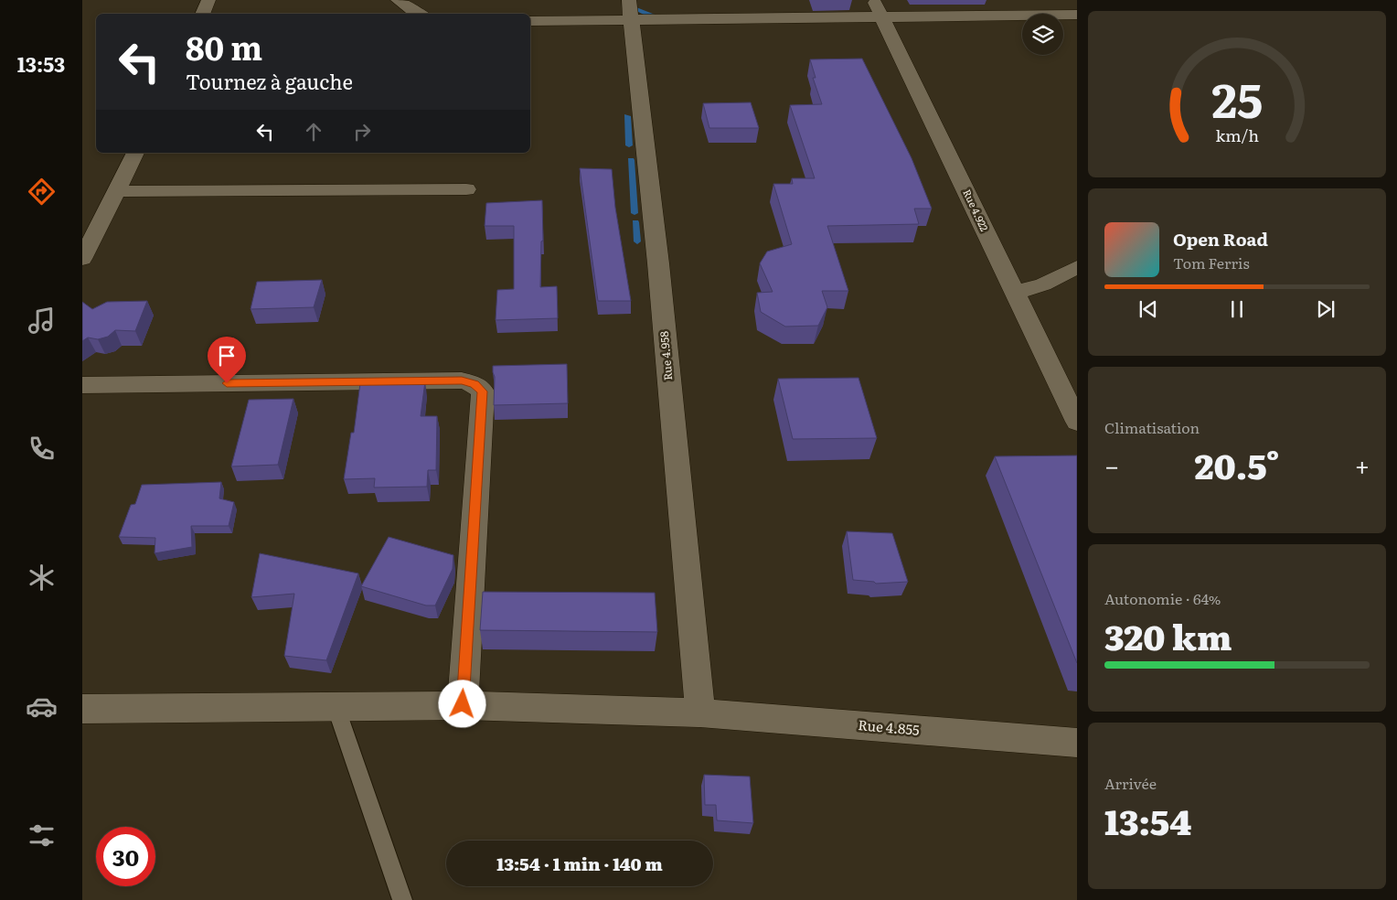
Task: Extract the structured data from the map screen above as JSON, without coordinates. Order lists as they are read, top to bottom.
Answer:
{
  "streets": {
    "street": ["Rue 4.922", "Rue 4.958", "Rue 4.855"]
  },
  "crossings": [
    ["Rue 4.958", "Rue 4.855"]
  ],
  "page": {
    "tabs": "13:53",
    "turn": ["80 m", "Tournez à gauche"],
    "song": ["Open Road", "Tom Ferris"],
    "tile": [
      "Climatisation",
      ["Autonomie · 64%", "320 km"],
      ["Arrivée", "13:54"]
    ],
    "heat": ["−", "20.5°", "+"],
    "limit": "30",
    "trip": "13:54 · 1 min · 140 m",
    "gauge": ["25", "km/h"]
  }
}
